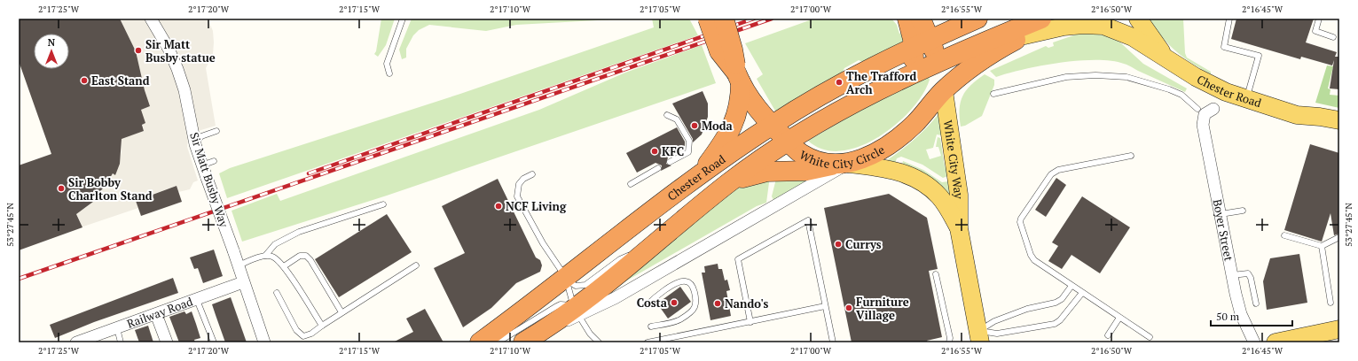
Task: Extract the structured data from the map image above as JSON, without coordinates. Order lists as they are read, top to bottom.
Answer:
{
  "streets": {
    "highway": ["Chester Road", "White City Circle"],
    "main road": ["White City Way"],
    "street": ["Sir Matt Busby Way", "Boyer Street", "Railway Road"]
  },
  "crossings": [
    ["Chester Road", "White City Circle"],
    ["White City Circle", "White City Way"],
    ["Sir Matt Busby Way", "Railway Road"]
  ],
  "places": [
    "Sir Matt Busby statue",
    "East Stand",
    "The Trafford Arch",
    "Moda",
    "KFC",
    "Sir Bobby Charlton Stand",
    "NCF Living",
    "Currys",
    "Costa",
    "Nando's",
    "Furniture Village"
  ],
  "scale_bar": "50 m",
  "north": "top",
  "coordinates": [
    "2°17'25\"W",
    "2°17'20\"W",
    "2°17'15\"W",
    "2°17'10\"W",
    "2°17'05\"W",
    "2°17'00\"W",
    "2°16'55\"W",
    "2°16'50\"W",
    "2°16'45\"W",
    "53°27'45\"N"
  ]
}
